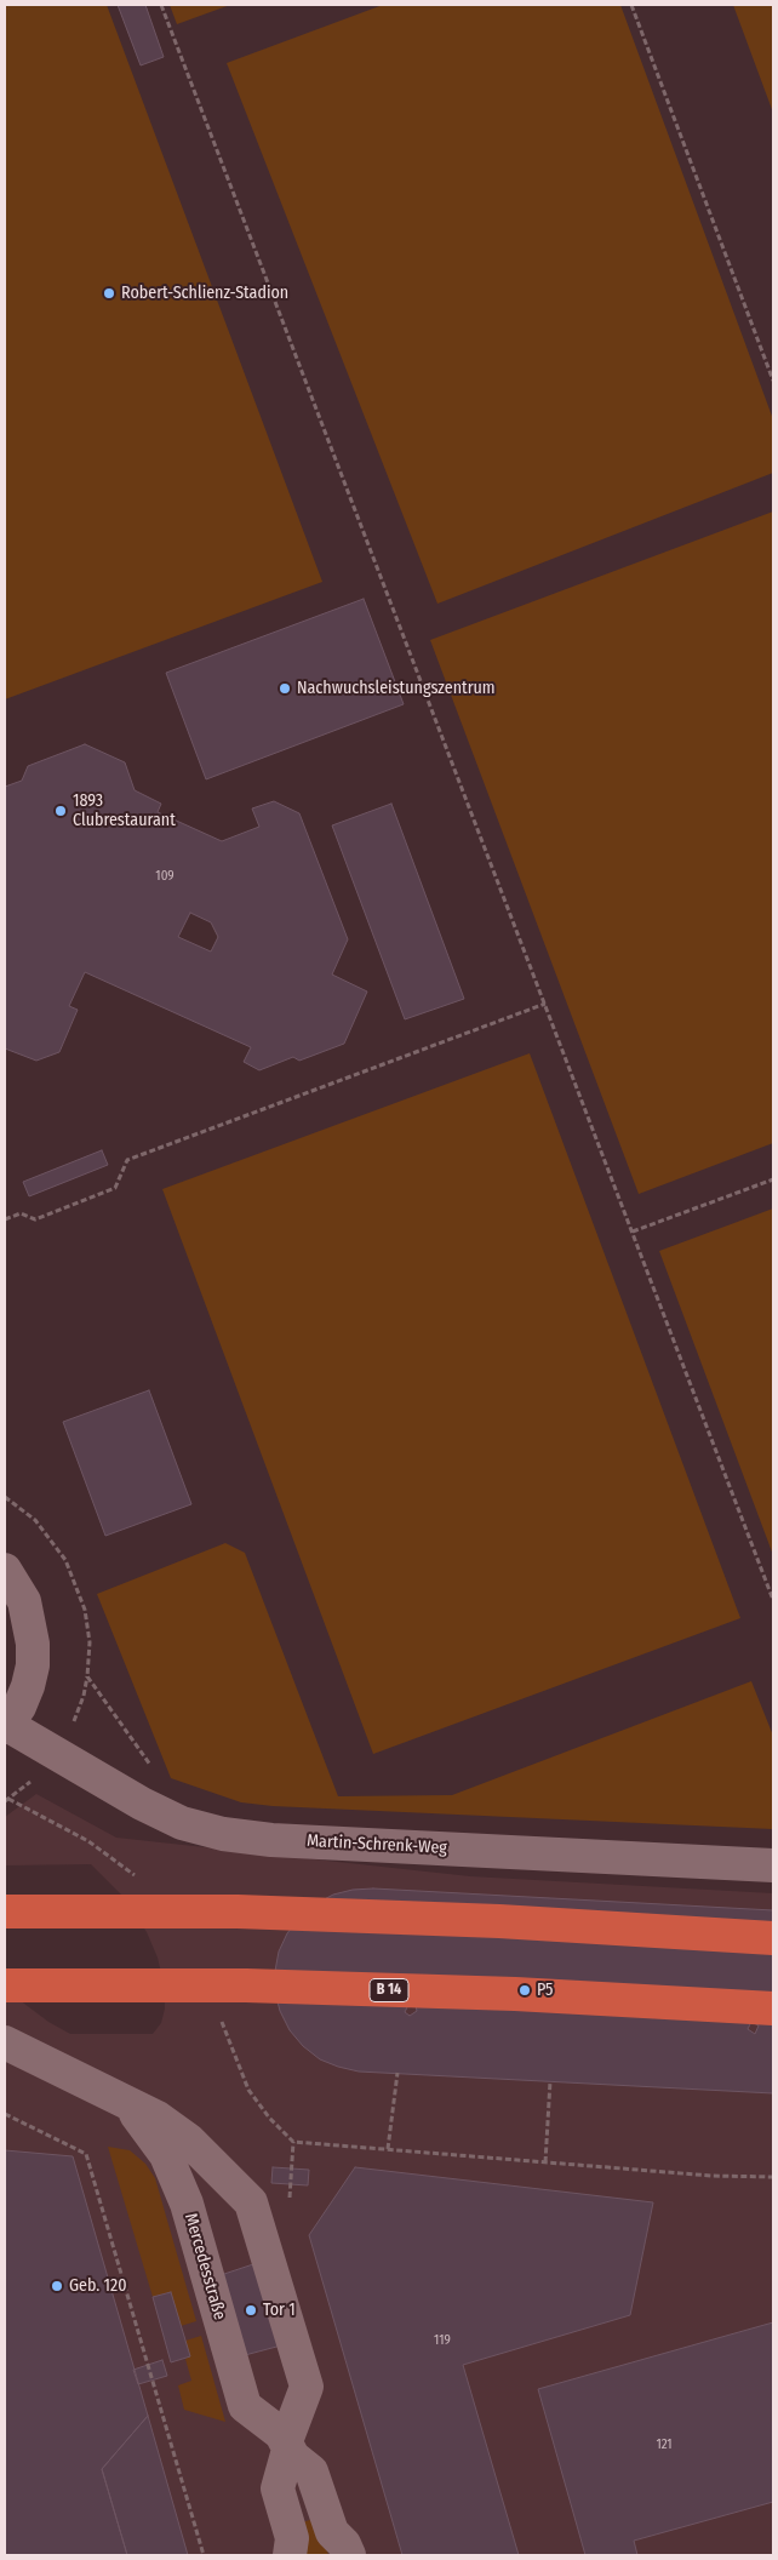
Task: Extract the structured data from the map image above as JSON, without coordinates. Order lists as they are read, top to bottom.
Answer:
{
  "streets": {
    "highway": ["B 14"],
    "street": ["Martin-Schrenk-Weg", "Mercedesstraße"]
  },
  "places": [
    "Robert-Schlienz-Stadion",
    "Nachwuchsleistungszentrum",
    "1893 Clubrestaurant",
    "P5",
    "Geb. 120",
    "Tor 1"
  ],
  "house_numbers": ["109", "119", "121"]
}
